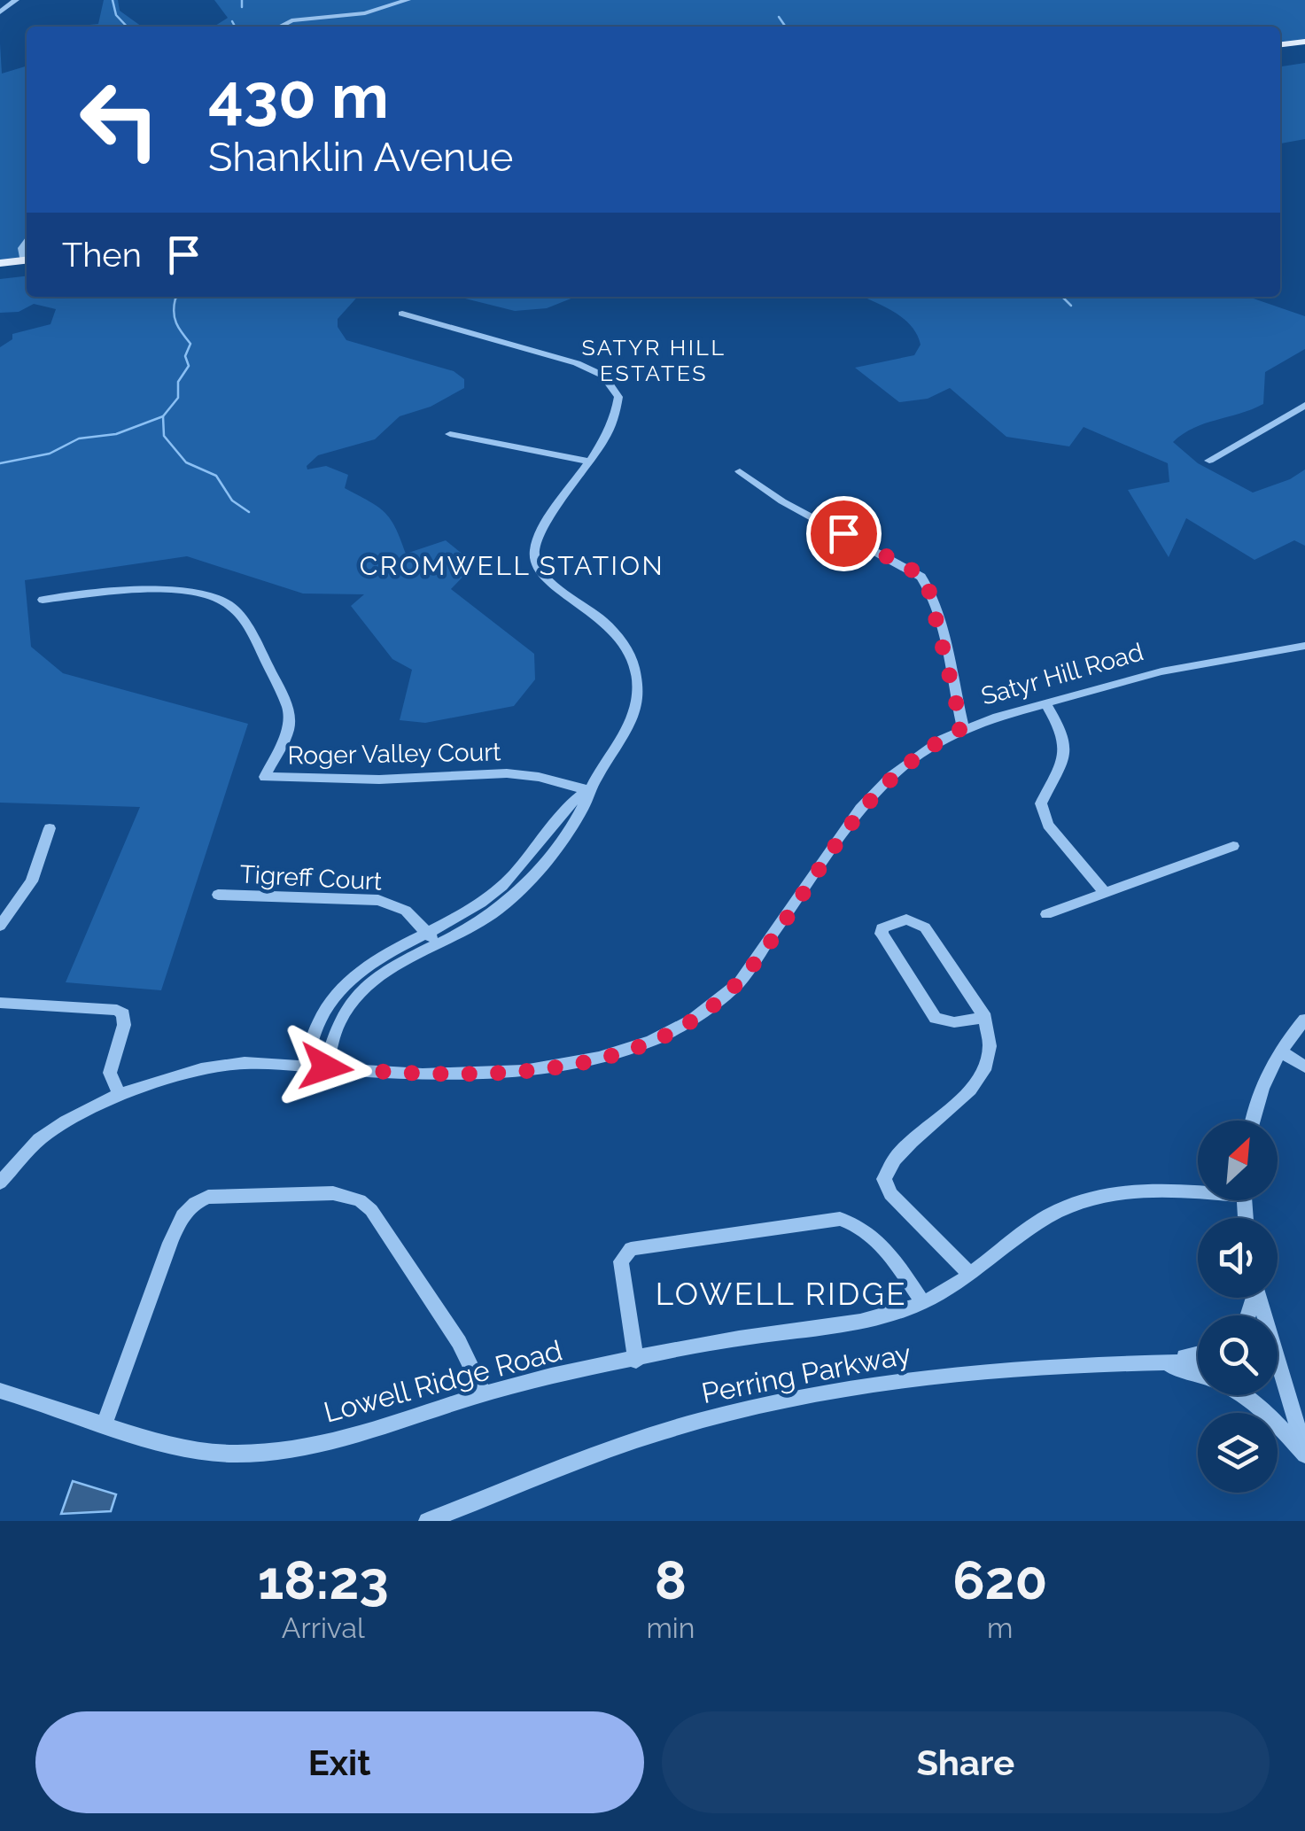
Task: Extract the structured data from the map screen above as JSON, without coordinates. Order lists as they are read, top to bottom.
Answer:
{
  "streets": {
    "street": [
      "Satyr Hill Road",
      "Roger Valley Court",
      "Tigreff Court",
      "Perring Parkway",
      "Lowell Ridge Road"
    ]
  },
  "districts": ["SATYR HILL ESTATES", "CROMWELL STATION", "LOWELL RIDGE"],
  "north": "top right",
  "page": {
    "turn": ["430 m", "Shanklin Avenue"],
    "then": "Then",
    "eta": [
      "18:23",
      "Arrival",
      "8",
      "min",
      "620",
      "m"
    ],
    "buttons": ["Exit", "Share"]
  }
}
